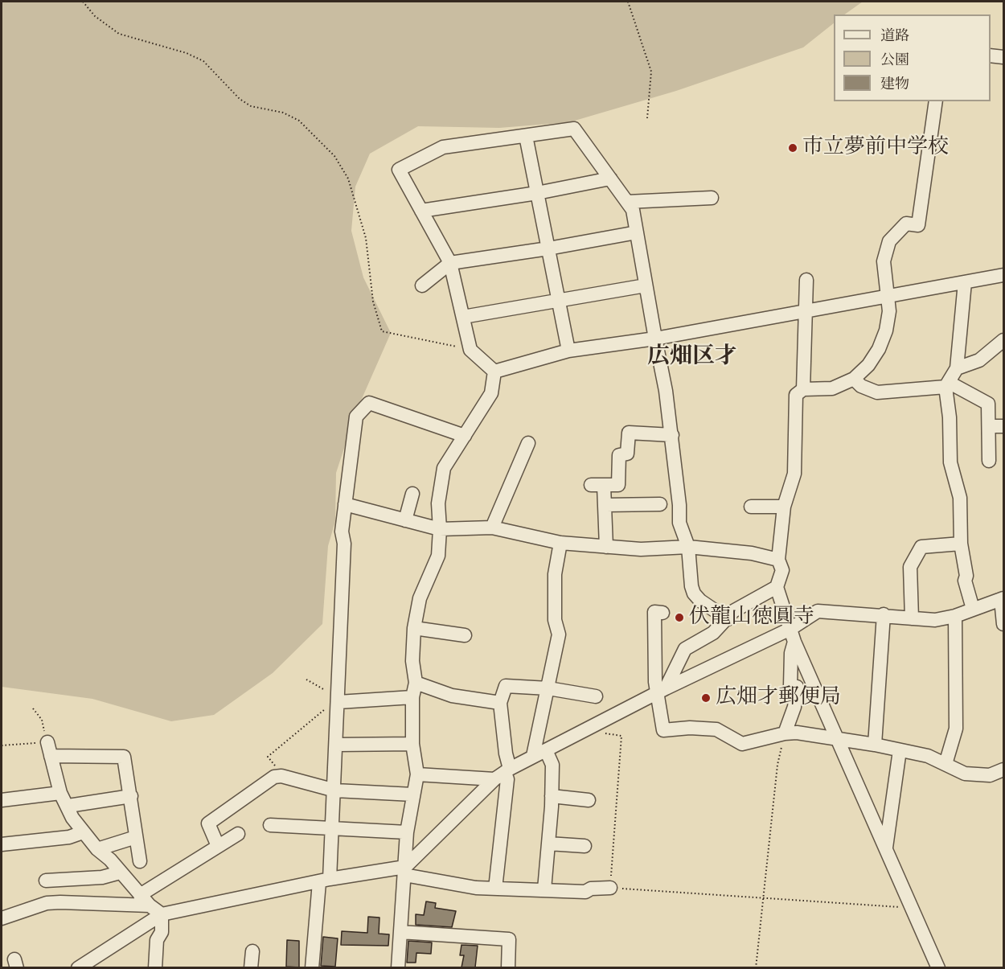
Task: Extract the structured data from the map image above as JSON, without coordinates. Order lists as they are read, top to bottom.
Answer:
{
  "districts": ["広畑区才"],
  "places": ["市立夢前中学校", "伏龍山徳圓寺", "広畑才郵便局"],
  "legend": ["道路", "公園", "建物"]
}
